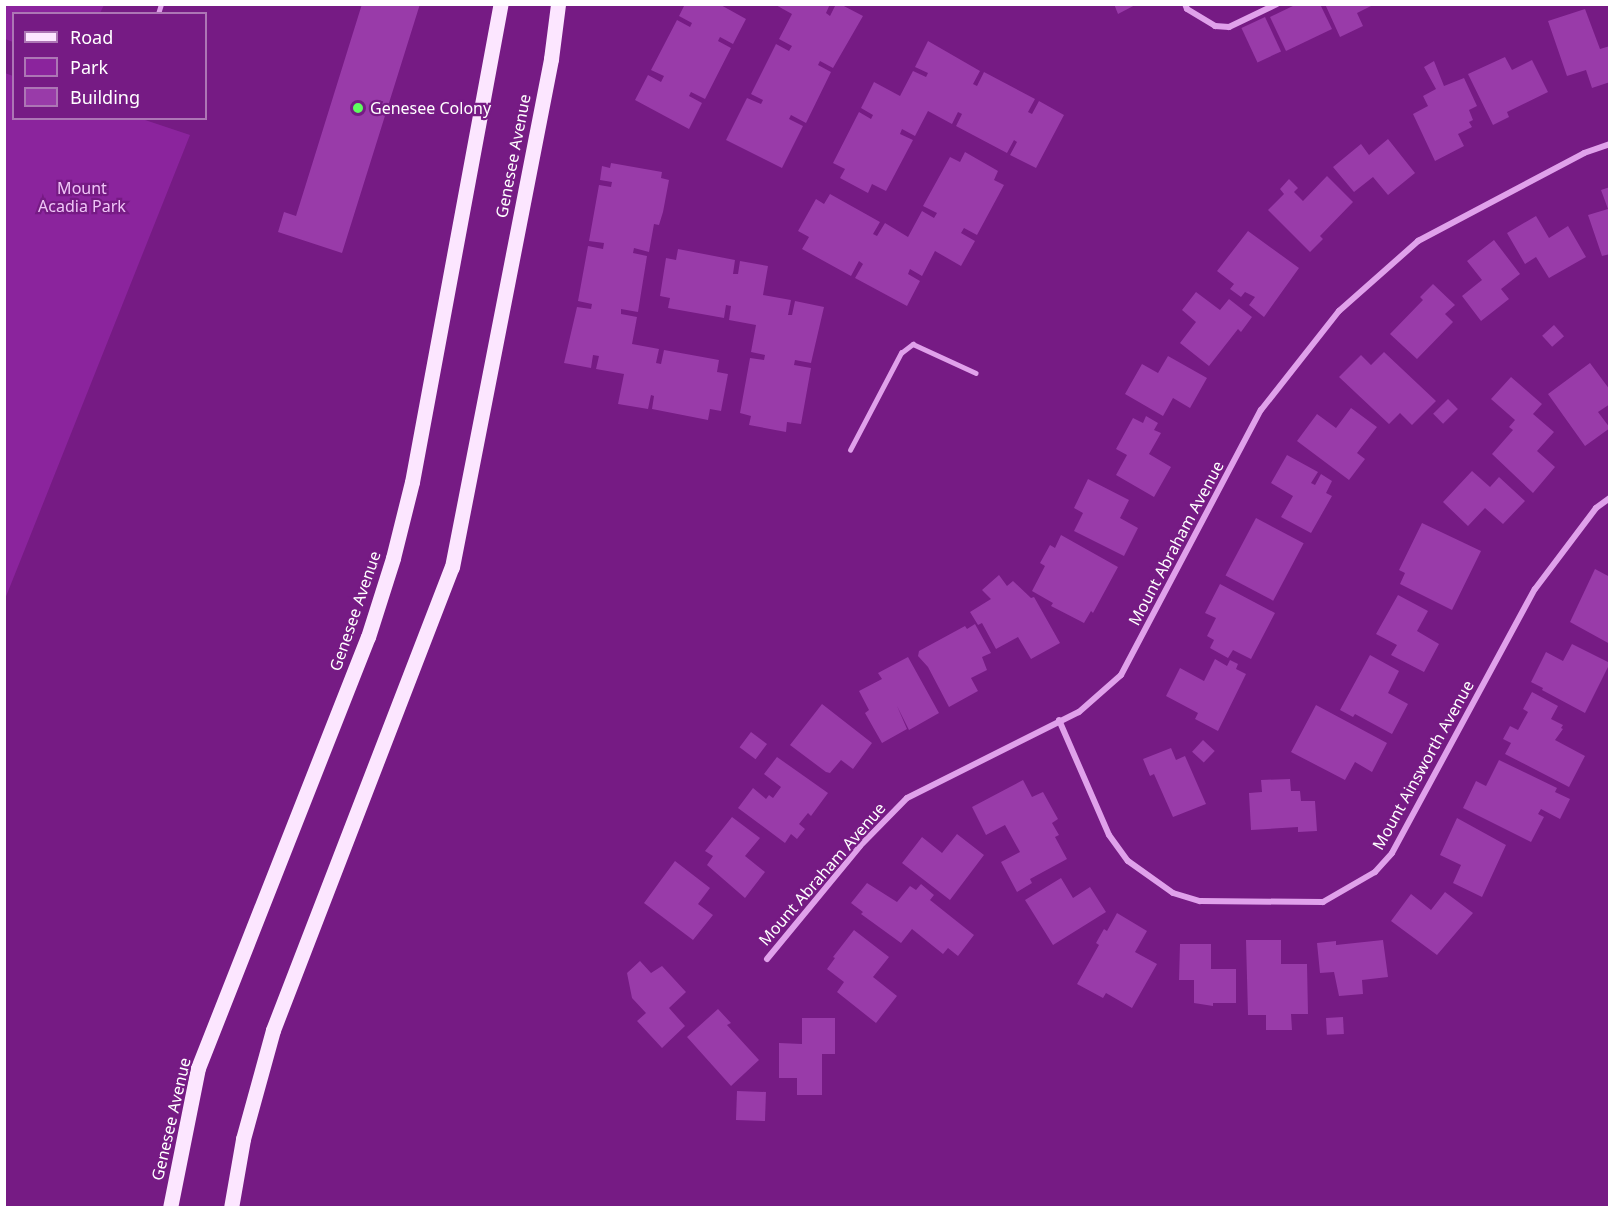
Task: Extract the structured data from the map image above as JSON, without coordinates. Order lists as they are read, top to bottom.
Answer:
{
  "streets": {
    "main road": ["Genesee Avenue"],
    "street": ["Mount Abraham Avenue", "Mount Ainsworth Avenue"]
  },
  "crossings": [
    ["Mount Abraham Avenue", "Mount Ainsworth Avenue"]
  ],
  "parks": ["Mount Acadia Park"],
  "places": ["Genesee Colony"],
  "legend": ["Road", "Park", "Building"]
}
